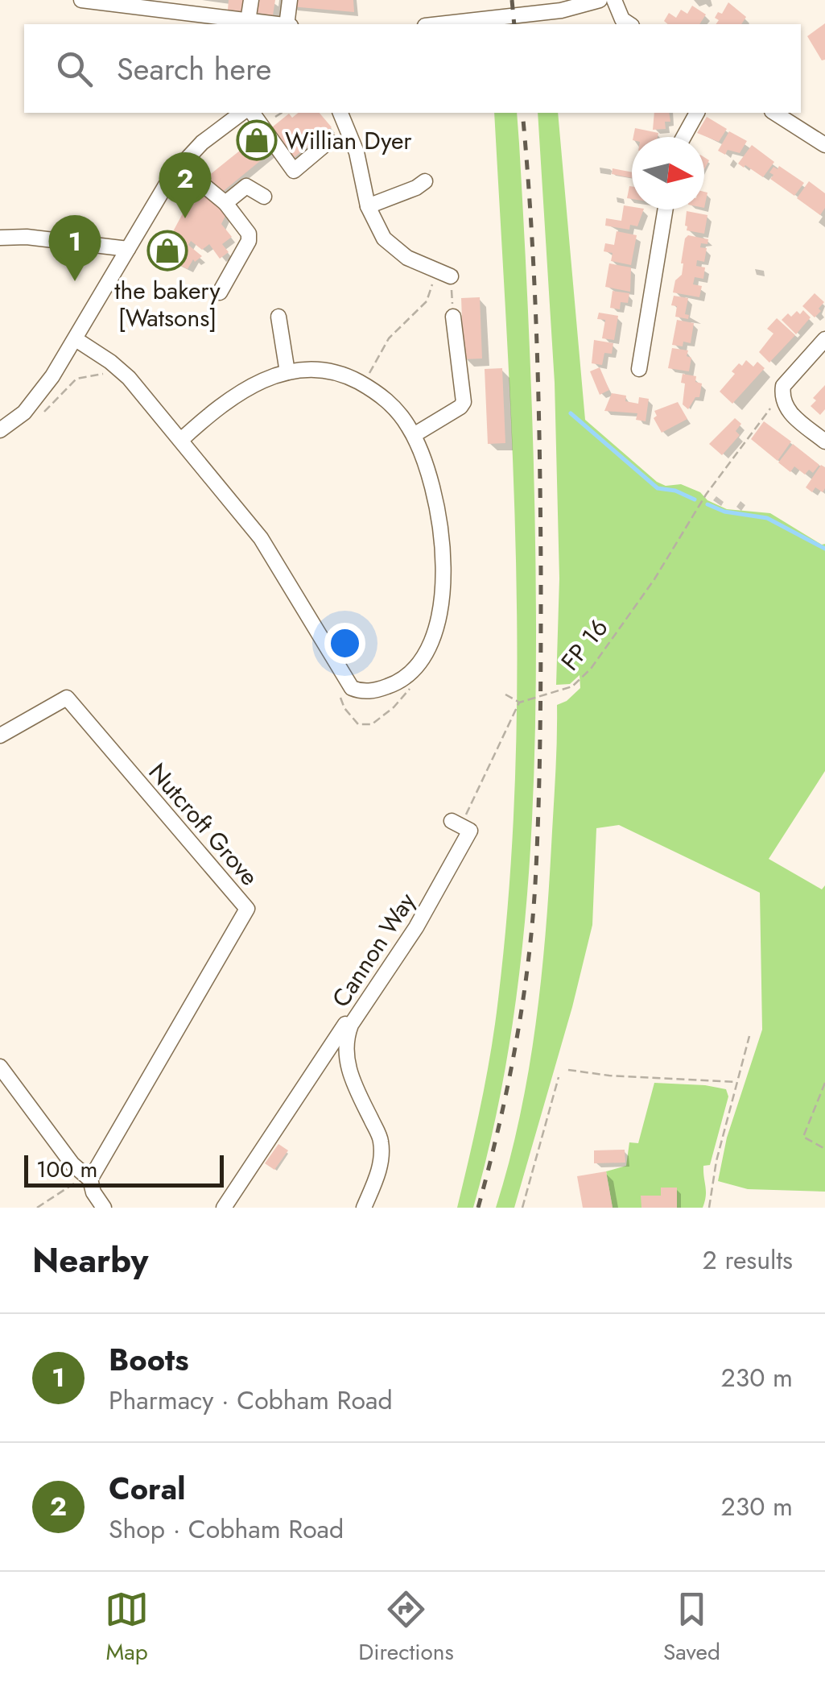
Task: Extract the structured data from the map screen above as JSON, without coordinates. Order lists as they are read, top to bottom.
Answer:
{
  "streets": {
    "street": ["Nutcroft Grove", "Cannon Way"],
    "path": ["FP 16"]
  },
  "places": {
    "shop": ["Willian Dyer", "the bakery [Watsons]"]
  },
  "scale_bar": "100 m",
  "north": "right",
  "page": {
    "search": "Search here",
    "pins": ["2", "1"],
    "scale": "100 m",
    "heading": ["Nearby", "2 results"],
    "list": [
      {
        "mark": "1",
        "name": "Boots",
        "note": "Pharmacy · Cobham Road",
        "value": "230 m"
      },
      {
        "mark": "2",
        "name": "Coral",
        "note": "Shop · Cobham Road",
        "value": "230 m"
      }
    ],
    "nav": ["Map", "Directions", "Saved"]
  }
}
